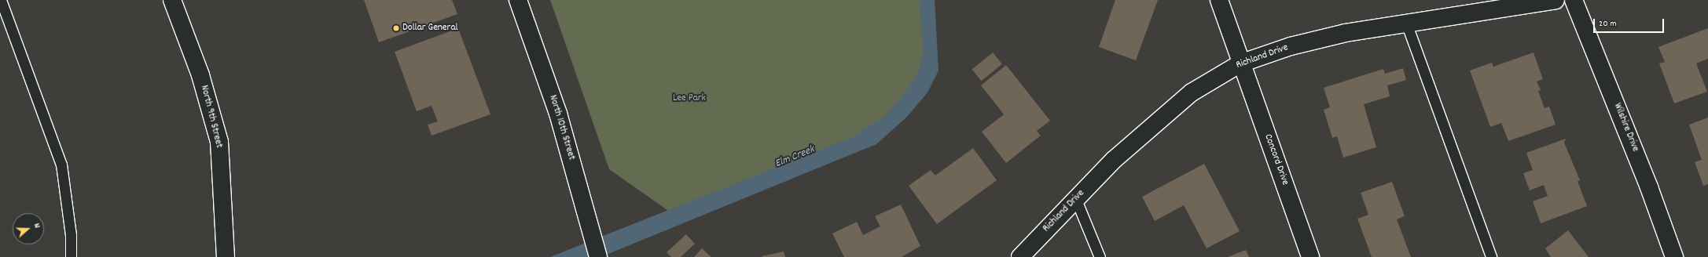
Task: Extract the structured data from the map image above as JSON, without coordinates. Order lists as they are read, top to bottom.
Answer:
{
  "streets": {
    "street": [
      "Richland Drive",
      "North 9th Street",
      "North 10th Street",
      "Wilshire Drive",
      "Concord Drive"
    ]
  },
  "crossings": [
    ["Richland Drive", "Concord Drive"]
  ],
  "water": ["Elm Creek"],
  "parks": ["Lee Park"],
  "places": ["Dollar General"],
  "scale_bar": "20 m",
  "north": "right"
}
